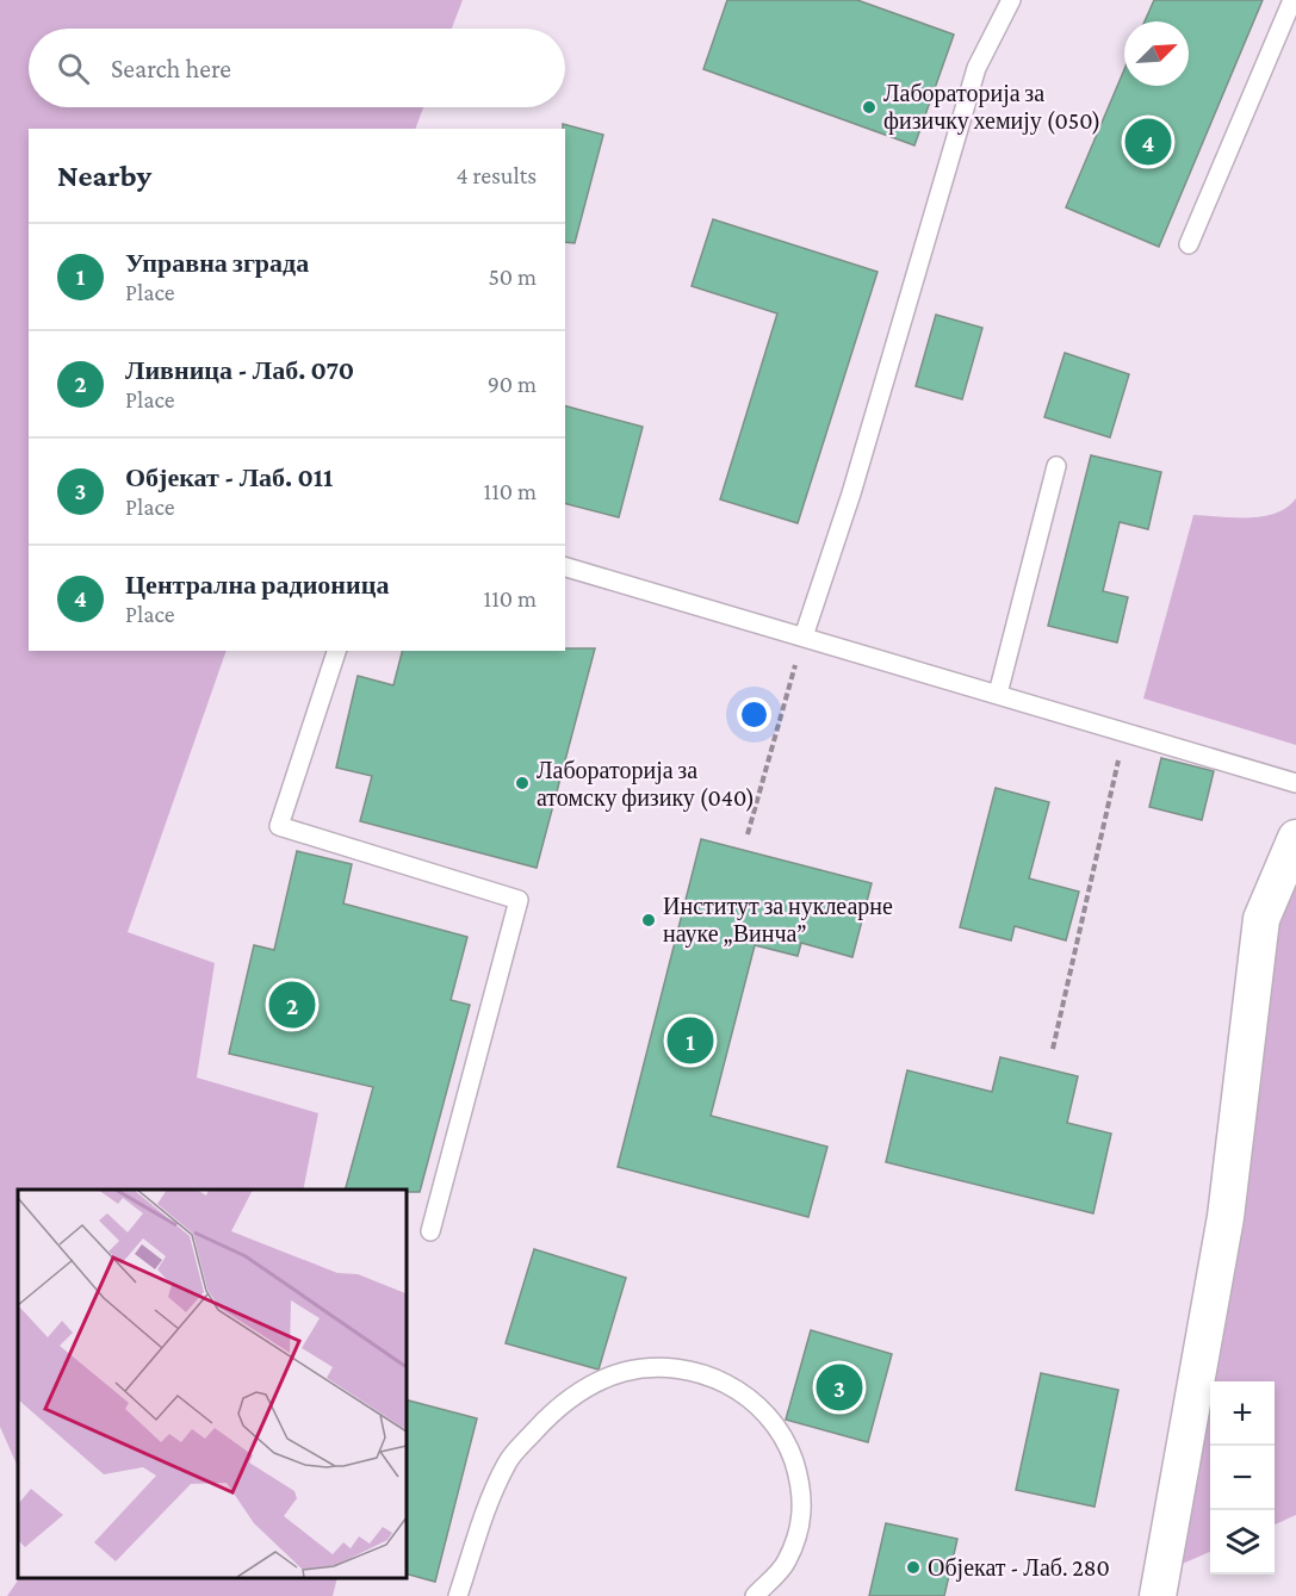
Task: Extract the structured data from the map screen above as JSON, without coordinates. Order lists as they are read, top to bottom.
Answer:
{
  "places": [
    "Лабораторија за физичку хемију (050)",
    "Лабораторија за атомску физику (040)",
    "Институт за нуклеарне науке „Винча”",
    "Објекат - Лаб. 280"
  ],
  "north": "top right",
  "page": {
    "search": "Search here",
    "pins": [
      "4",
      "2",
      "1",
      "3"
    ],
    "heading": ["Nearby", "4 results"],
    "list": [
      {
        "mark": "1",
        "name": "Управна зграда",
        "note": "Place",
        "value": "50 m"
      },
      {
        "mark": "2",
        "name": "Ливница - Лаб. 070",
        "note": "Place",
        "value": "90 m"
      },
      {
        "mark": "3",
        "name": "Објекат - Лаб. 011",
        "note": "Place",
        "value": "110 m"
      },
      {
        "mark": "4",
        "name": "Централна радионица",
        "note": "Place",
        "value": "110 m"
      }
    ],
    "map_buttons": ["+", "−"]
  }
}
